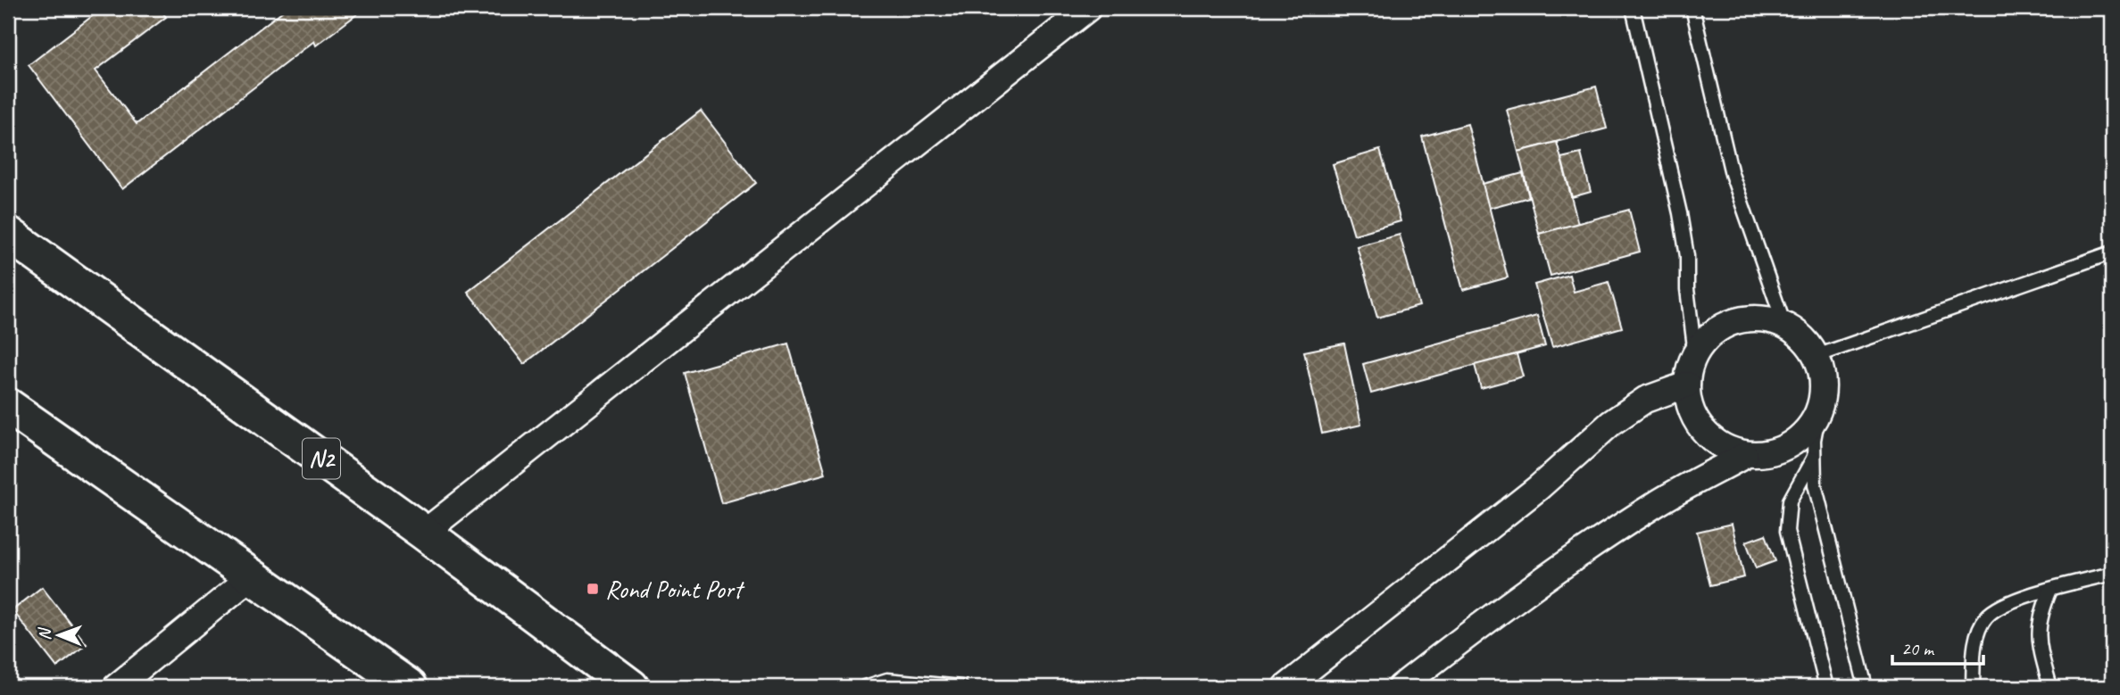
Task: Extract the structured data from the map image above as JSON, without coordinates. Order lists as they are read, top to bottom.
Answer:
{
  "streets": {
    "highway": ["N2"]
  },
  "places": {
    "transit": ["Rond Point Port"]
  },
  "scale_bar": "20 m",
  "north": "left"
}
